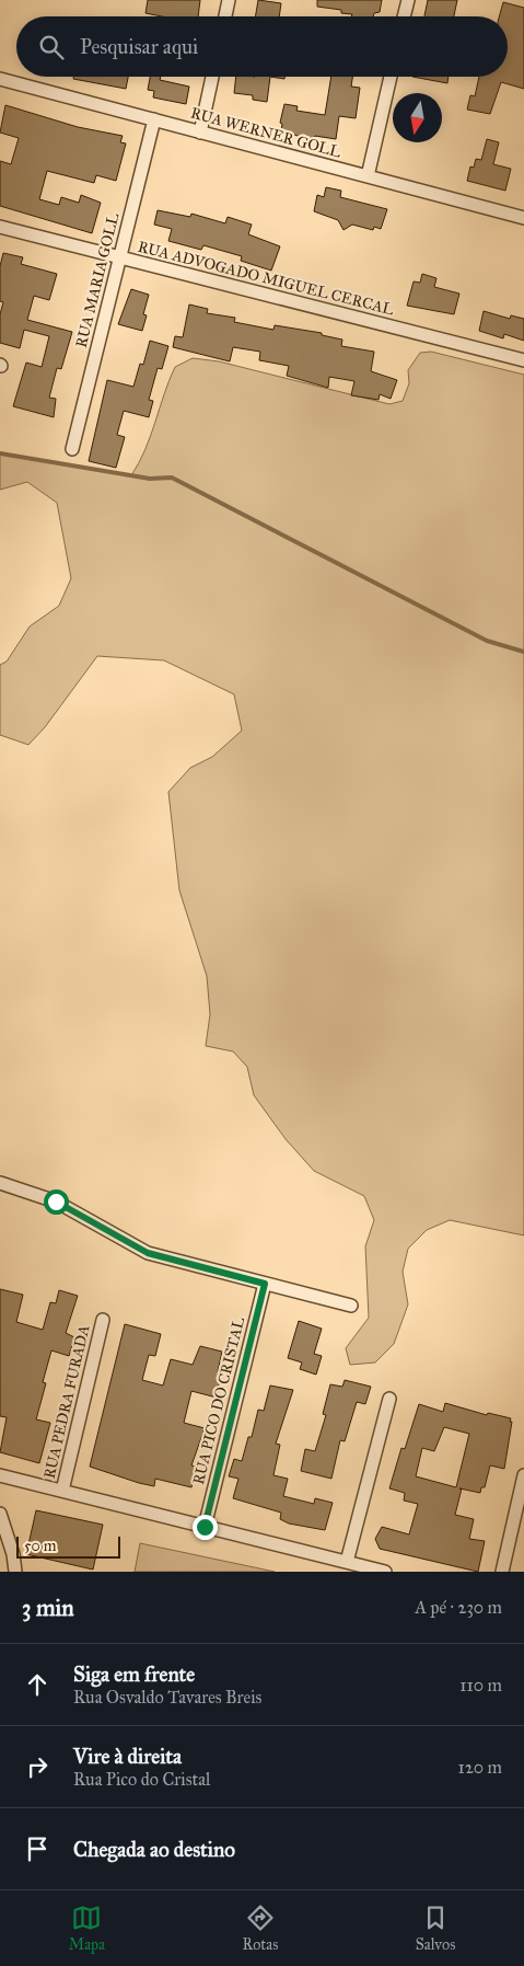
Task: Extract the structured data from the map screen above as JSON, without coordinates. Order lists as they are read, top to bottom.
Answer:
{
  "streets": {
    "street": [
      "RUA WERNER GOLL",
      "RUA ADVOGADO MIGUEL CERCAL",
      "RUA MARIA GOLL",
      "RUA PICO DO CRISTAL",
      "RUA PEDRA FURADA"
    ]
  },
  "crossings": [
    ["RUA WERNER GOLL", "RUA MARIA GOLL"],
    ["RUA ADVOGADO MIGUEL CERCAL", "RUA MARIA GOLL"]
  ],
  "scale_bar": "50 m",
  "north": "bottom",
  "page": {
    "search": "Pesquisar aqui",
    "scale": "50 m",
    "heading": ["3 min", "A pé · 230 m"],
    "list": [
      ["Siga em frente", "Rua Osvaldo Tavares Breis", "110 m"],
      ["Vire à direita", "Rua Pico do Cristal", "120 m"],
      "Chegada ao destino"
    ],
    "nav": ["Mapa", "Rotas", "Salvos"]
  }
}
